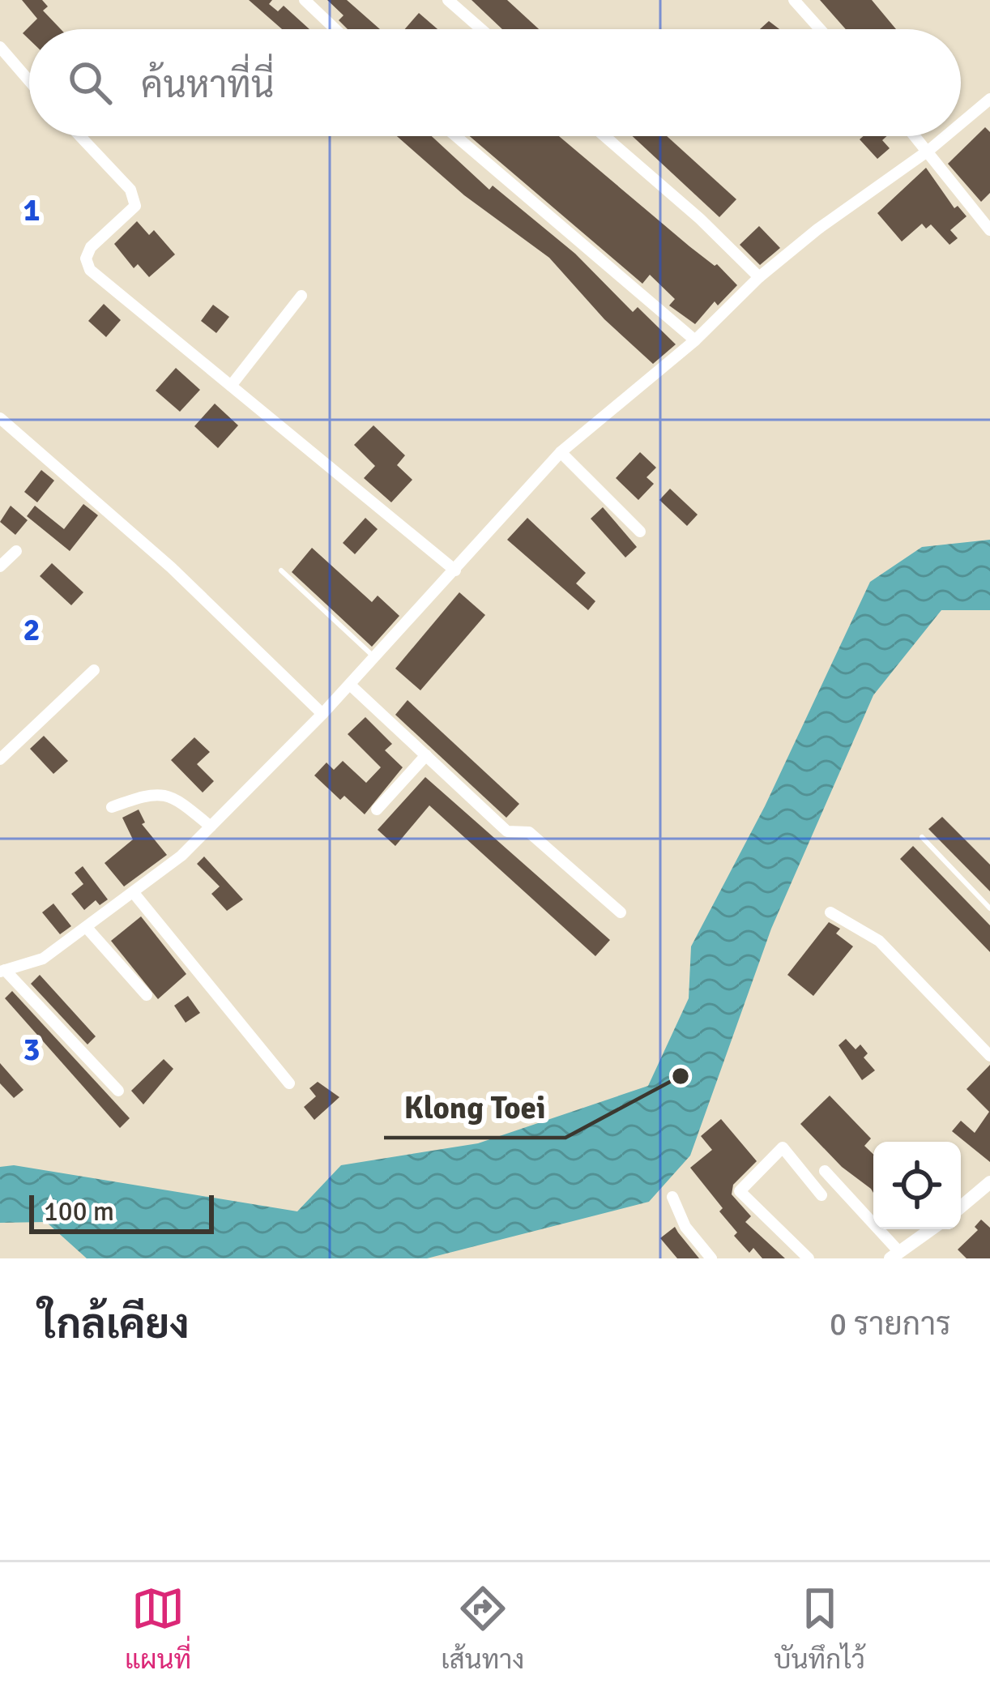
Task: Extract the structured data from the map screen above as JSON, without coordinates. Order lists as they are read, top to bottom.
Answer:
{
  "places": ["Klong Toei"],
  "scale_bar": "100 m",
  "page": {
    "search": "ค้นหาที่นี่",
    "scale": "100 m",
    "heading": ["ใกล้เคียง", "0 รายการ"],
    "nav": ["แผนที่", "เส้นทาง", "บันทึกไว้"]
  },
  "grid": {
    "rows": ["1", "2", "3"]
  }
}
